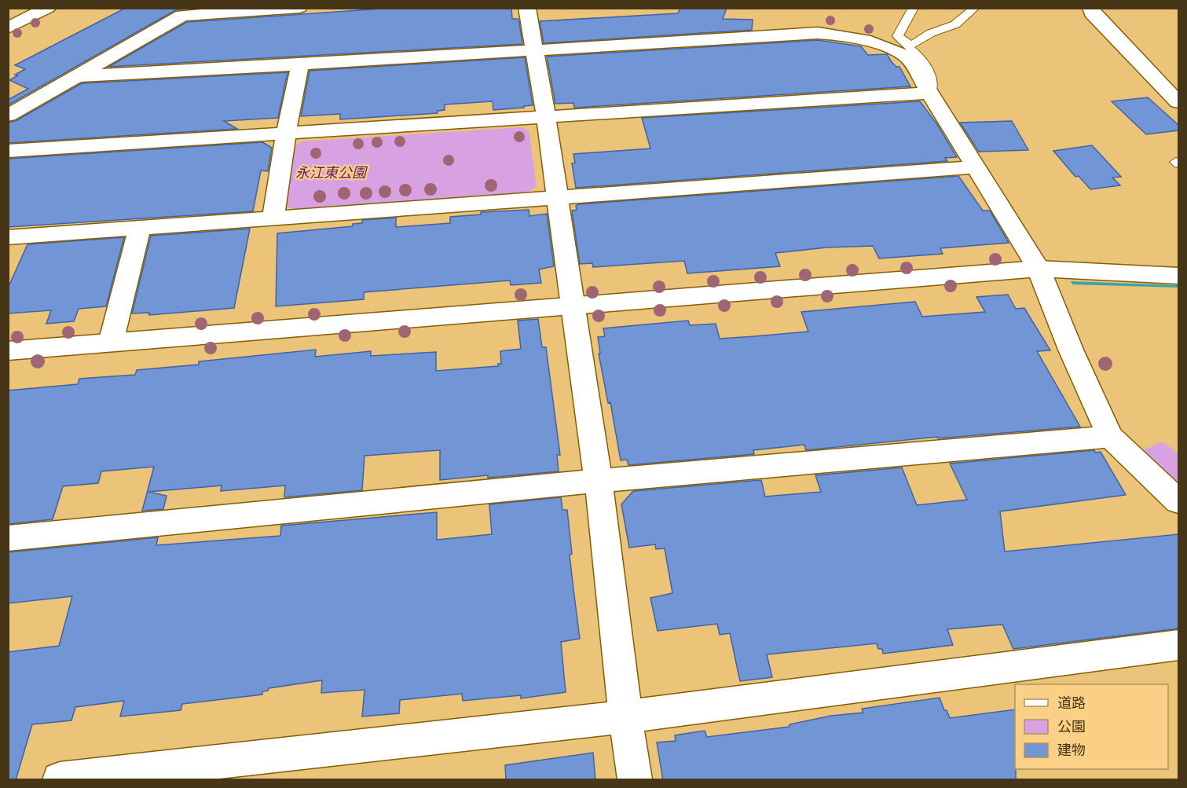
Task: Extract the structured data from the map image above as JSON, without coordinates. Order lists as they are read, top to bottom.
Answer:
{
  "parks": ["永江東公園"],
  "legend": ["道路", "公園", "建物"]
}
